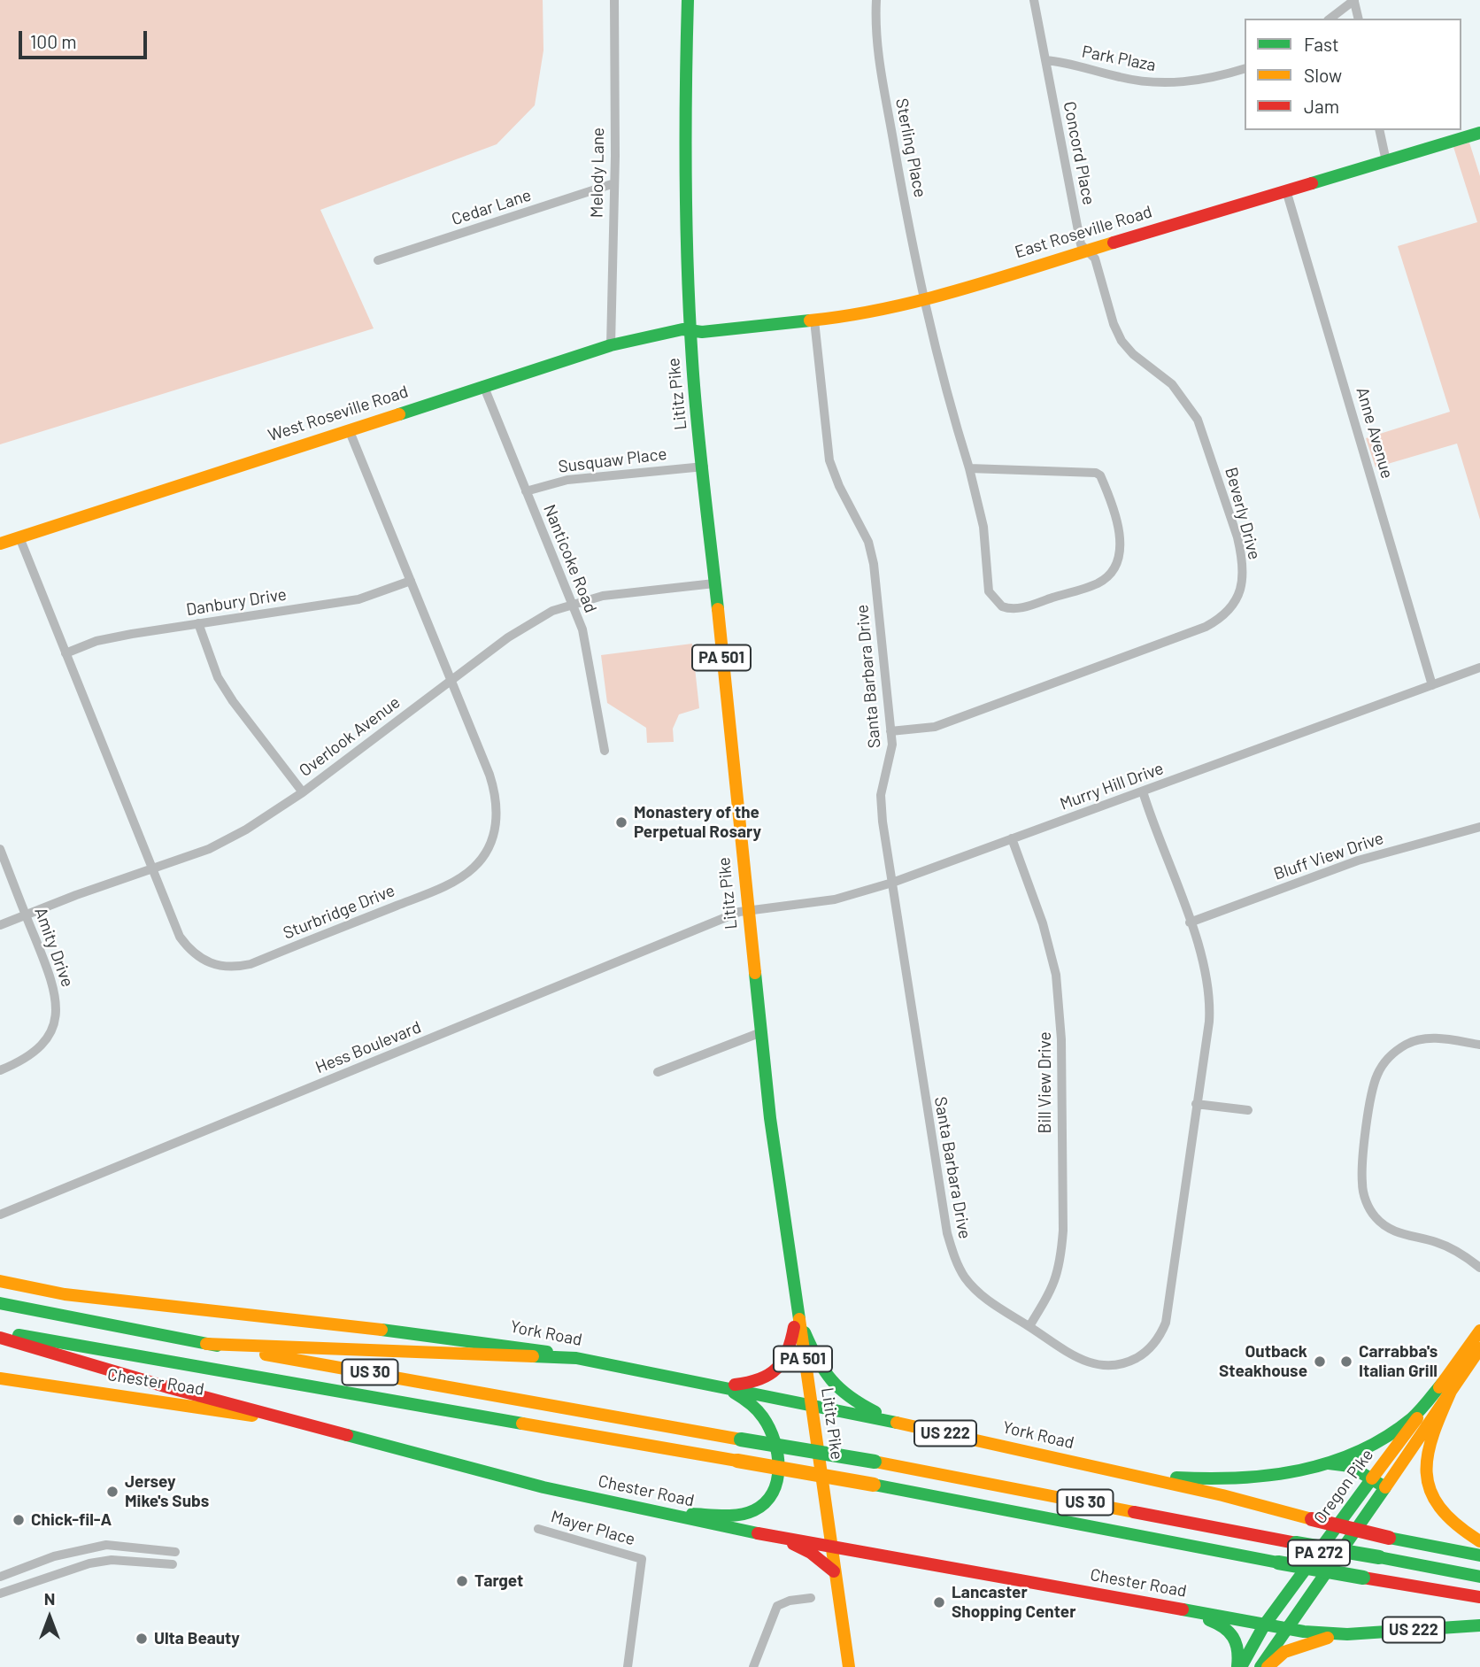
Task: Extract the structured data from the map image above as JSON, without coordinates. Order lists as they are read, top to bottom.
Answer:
{
  "streets": {
    "main road": [
      "East Roseville Road",
      "Lititz Pike",
      "West Roseville Road",
      "PA 501",
      "York Road",
      "US 30",
      "Chester Road",
      "US 222",
      "Oregon Pike",
      "PA 272"
    ],
    "street": [
      "Park Plaza",
      "Sterling Place",
      "Concord Place",
      "Melody Lane",
      "Cedar Lane",
      "Anne Avenue",
      "Susquaw Place",
      "Beverly Drive",
      "Nanticoke Road",
      "Danbury Drive",
      "Santa Barbara Drive",
      "Overlook Avenue",
      "Murry Hill Drive",
      "Bluff View Drive",
      "Sturbridge Drive",
      "Amity Drive",
      "Hess Boulevard",
      "Bill View Drive",
      "Mayer Place"
    ]
  },
  "crossings": [
    ["Park Plaza", "Concord Place"],
    ["Sterling Place", "East Roseville Road"],
    ["Concord Place", "East Roseville Road"],
    ["Concord Place", "Beverly Drive"],
    ["Melody Lane", "Cedar Lane"],
    ["Melody Lane", "West Roseville Road"],
    ["East Roseville Road", "Lititz Pike"],
    ["East Roseville Road", "West Roseville Road"],
    ["East Roseville Road", "Anne Avenue"],
    ["East Roseville Road", "Beverly Drive"],
    ["East Roseville Road", "Santa Barbara Drive"],
    ["Lititz Pike", "West Roseville Road"],
    ["Lititz Pike", "Susquaw Place"],
    ["Lititz Pike", "Overlook Avenue"],
    ["Lititz Pike", "Murry Hill Drive"],
    ["Lititz Pike", "Hess Boulevard"],
    ["Lititz Pike", "York Road"],
    ["Lititz Pike", "Chester Road"],
    ["West Roseville Road", "Nanticoke Road"],
    ["West Roseville Road", "Sturbridge Drive"],
    ["Anne Avenue", "Murry Hill Drive"],
    ["Susquaw Place", "Nanticoke Road"],
    ["Beverly Drive", "Santa Barbara Drive"],
    ["Nanticoke Road", "Overlook Avenue"],
    ["Danbury Drive", "Sturbridge Drive"],
    ["Santa Barbara Drive", "Murry Hill Drive"],
    ["Santa Barbara Drive", "Bluff View Drive"],
    ["Santa Barbara Drive", "Bill View Drive"],
    ["Overlook Avenue", "Sturbridge Drive"],
    ["Overlook Avenue", "Amity Drive"],
    ["Murry Hill Drive", "Hess Boulevard"],
    ["Murry Hill Drive", "Bill View Drive"],
    ["York Road", "US 222"],
    ["Chester Road", "US 222"],
    ["Chester Road", "Oregon Pike"]
  ],
  "places": [
    "Monastery of the Perpetual Rosary",
    "Outback Steakhouse",
    "Carrabba's Italian Grill",
    "Jersey Mike's Subs",
    "Chick-fil-A",
    "Target",
    "Lancaster Shopping Center",
    "Ulta Beauty"
  ],
  "legend": ["Fast", "Slow", "Jam"],
  "scale_bar": "100 m",
  "north": "top"
}
